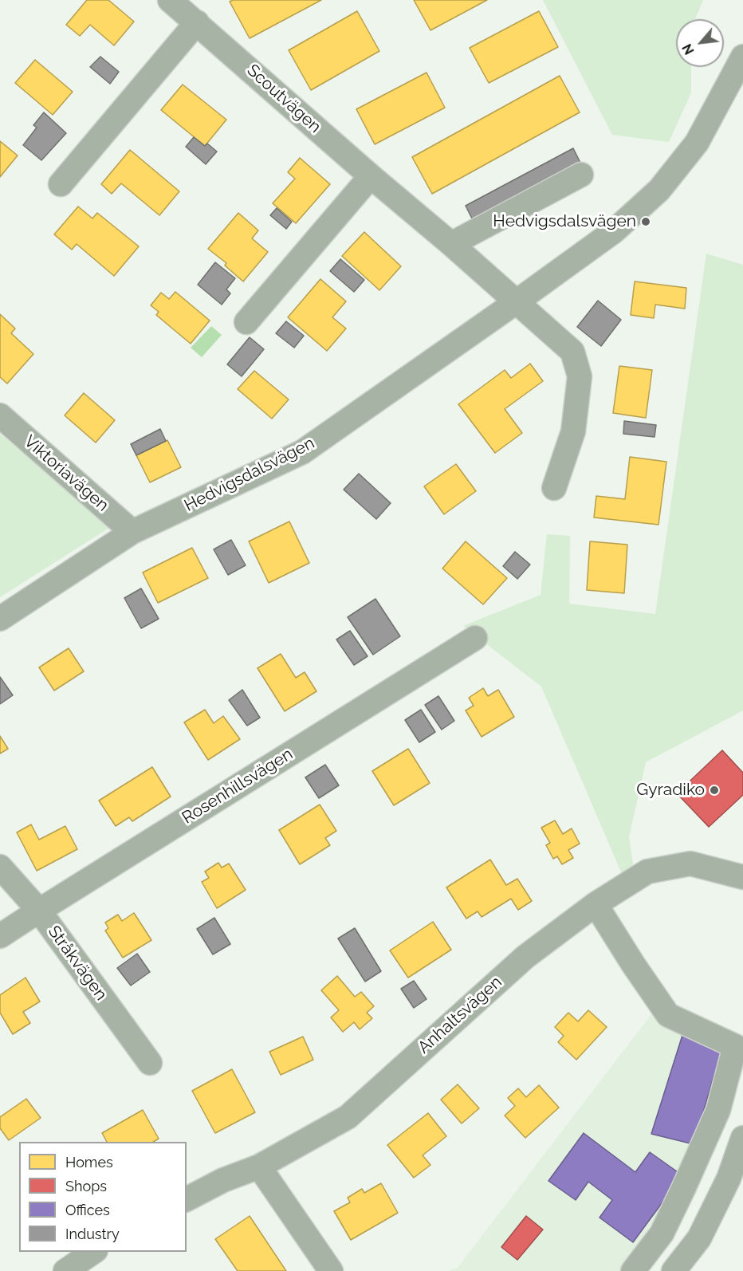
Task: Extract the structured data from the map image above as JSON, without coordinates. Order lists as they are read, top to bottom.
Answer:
{
  "streets": {
    "street": [
      "Scoutvägen",
      "Viktoriavägen",
      "Hedvigsdalsvägen",
      "Rosenhillsvägen",
      "Stråkvägen",
      "Anhaltsvägen"
    ]
  },
  "crossings": [
    ["Scoutvägen", "Hedvigsdalsvägen"],
    ["Viktoriavägen", "Hedvigsdalsvägen"],
    ["Rosenhillsvägen", "Stråkvägen"]
  ],
  "places": ["Hedvigsdalsvägen", "Gyradiko"],
  "legend": [
    "Homes",
    "Shops",
    "Offices",
    "Industry"
  ],
  "north": "bottom left"
}
